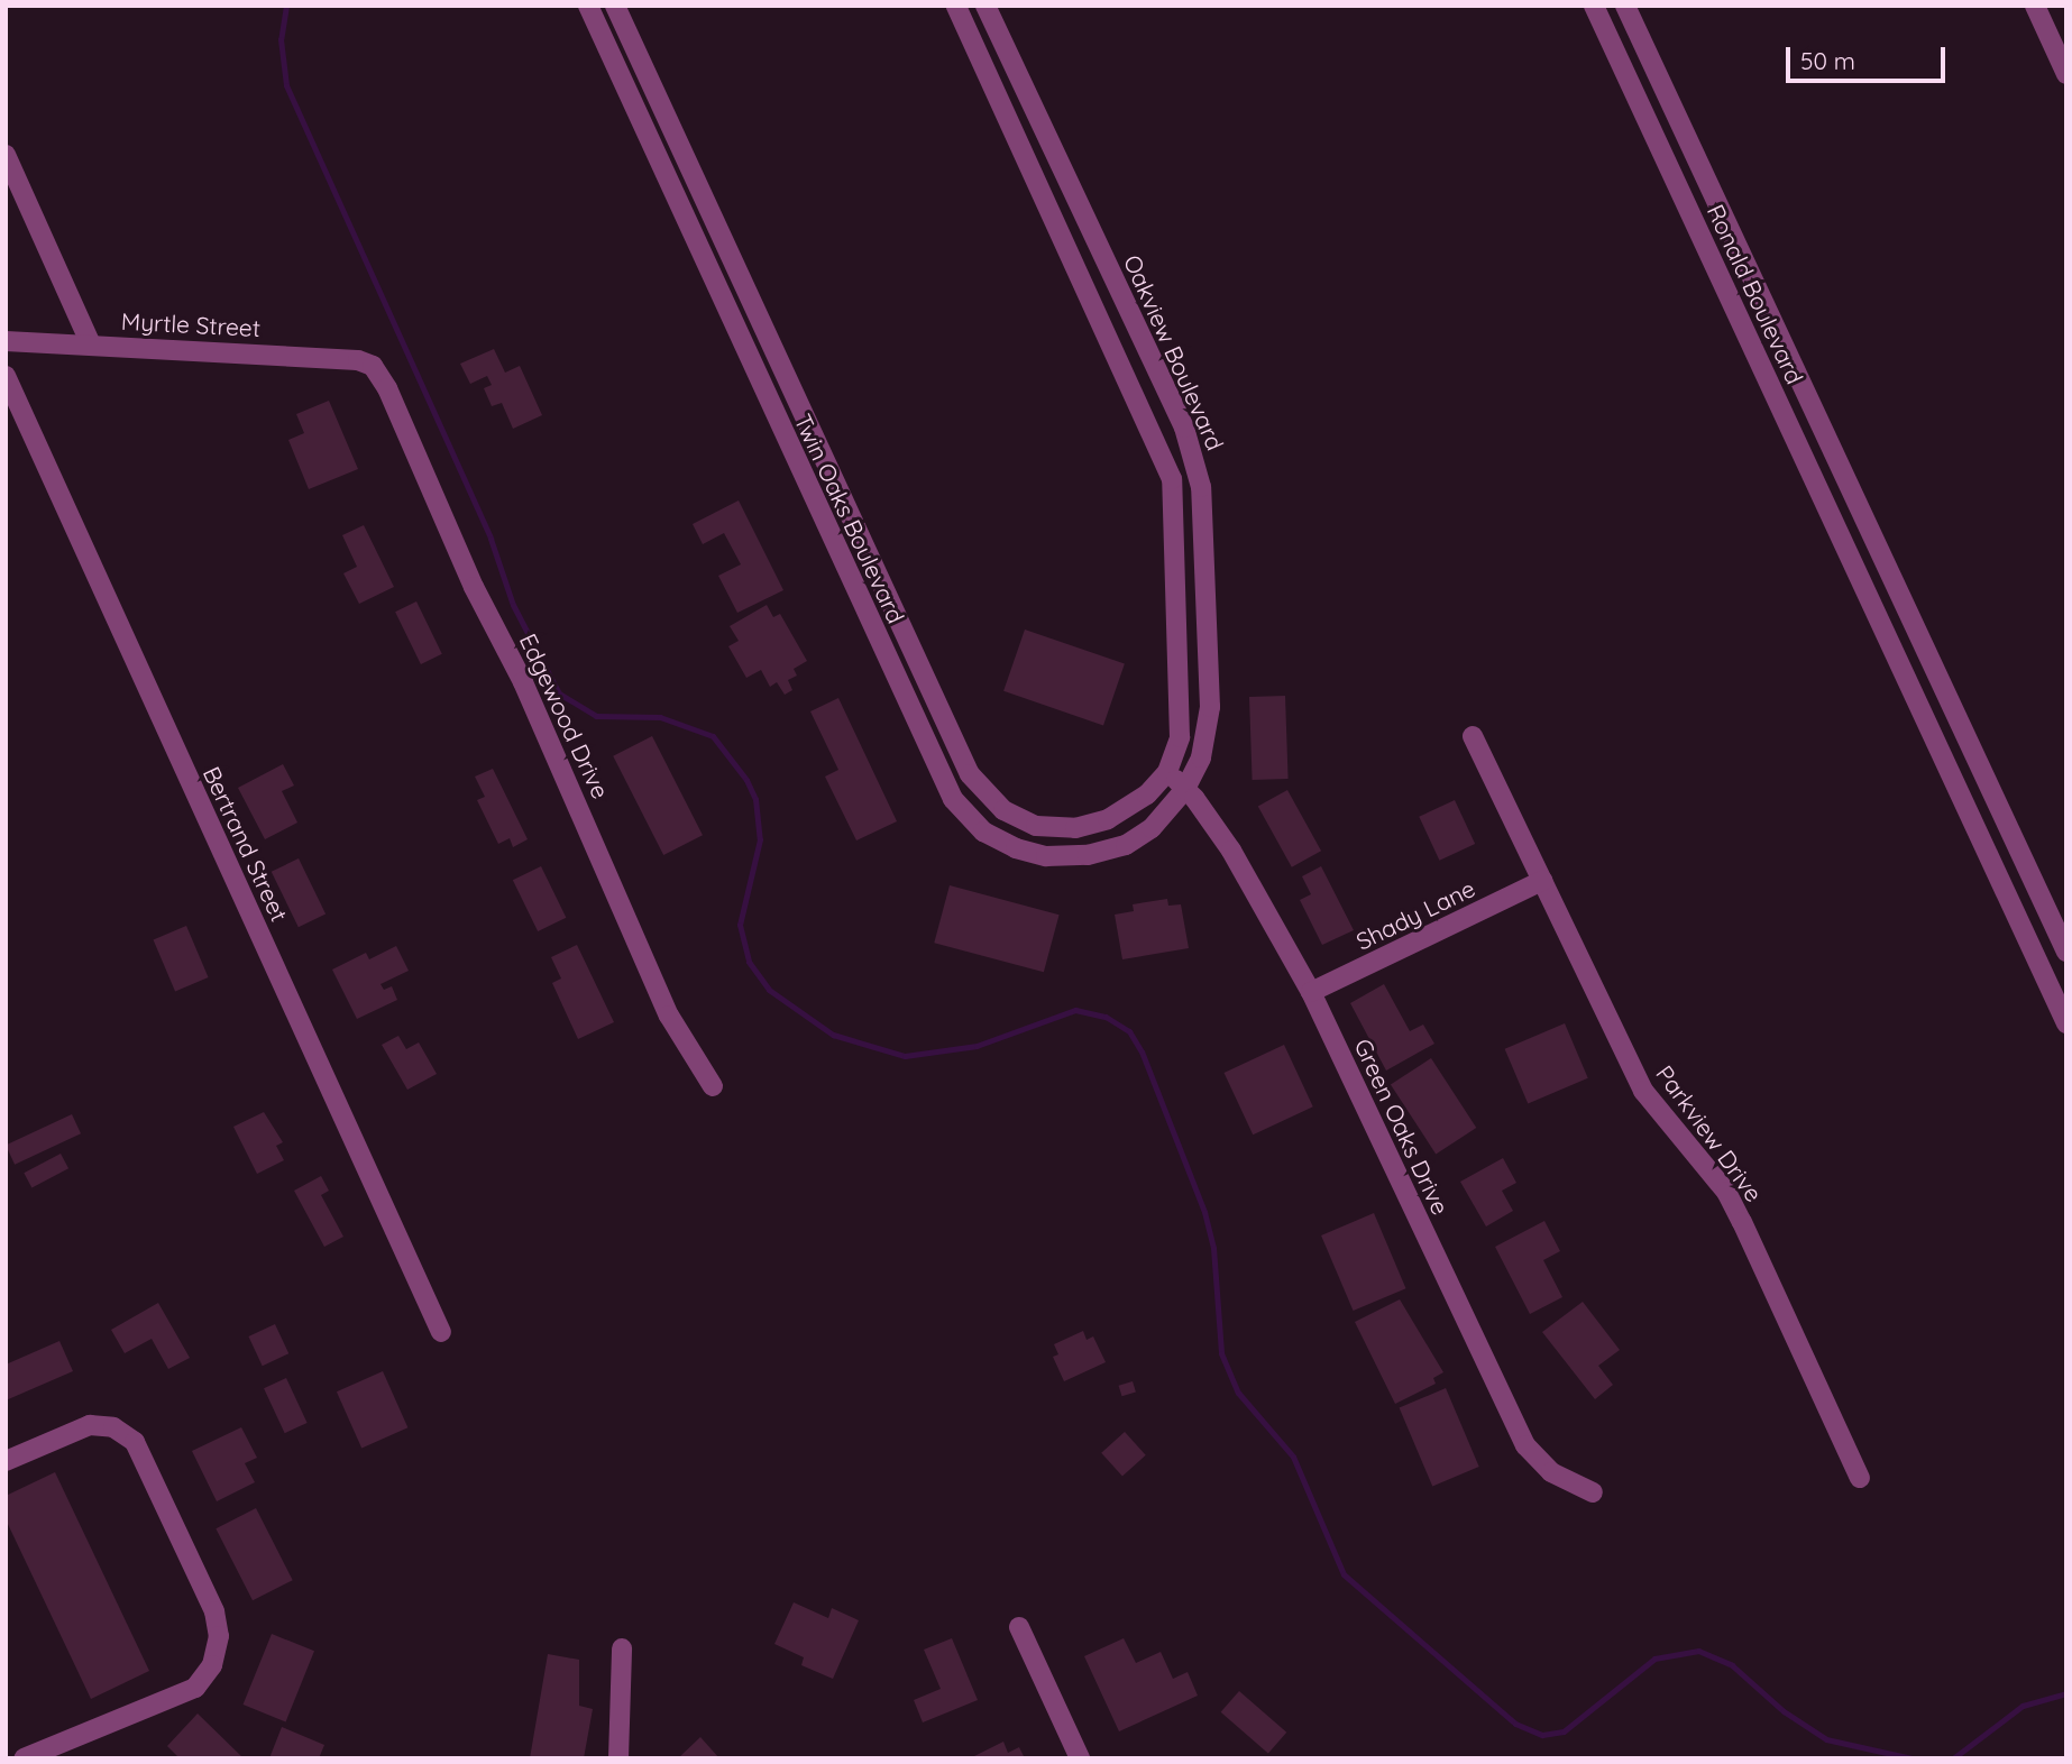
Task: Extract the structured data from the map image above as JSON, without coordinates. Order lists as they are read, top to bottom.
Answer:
{
  "streets": {
    "street": [
      "Ronald Boulevard",
      "Myrtle Street",
      "Oakview Boulevard",
      "Twin Oaks Boulevard",
      "Edgewood Drive",
      "Bertrand Street",
      "Shady Lane",
      "Green Oaks Drive",
      "Parkview Drive"
    ]
  },
  "crossings": [
    ["Myrtle Street", "Edgewood Drive"],
    ["Oakview Boulevard", "Twin Oaks Boulevard"],
    ["Oakview Boulevard", "Green Oaks Drive"],
    ["Twin Oaks Boulevard", "Green Oaks Drive"],
    ["Shady Lane", "Green Oaks Drive"],
    ["Shady Lane", "Parkview Drive"]
  ],
  "scale_bar": "50 m"
}
